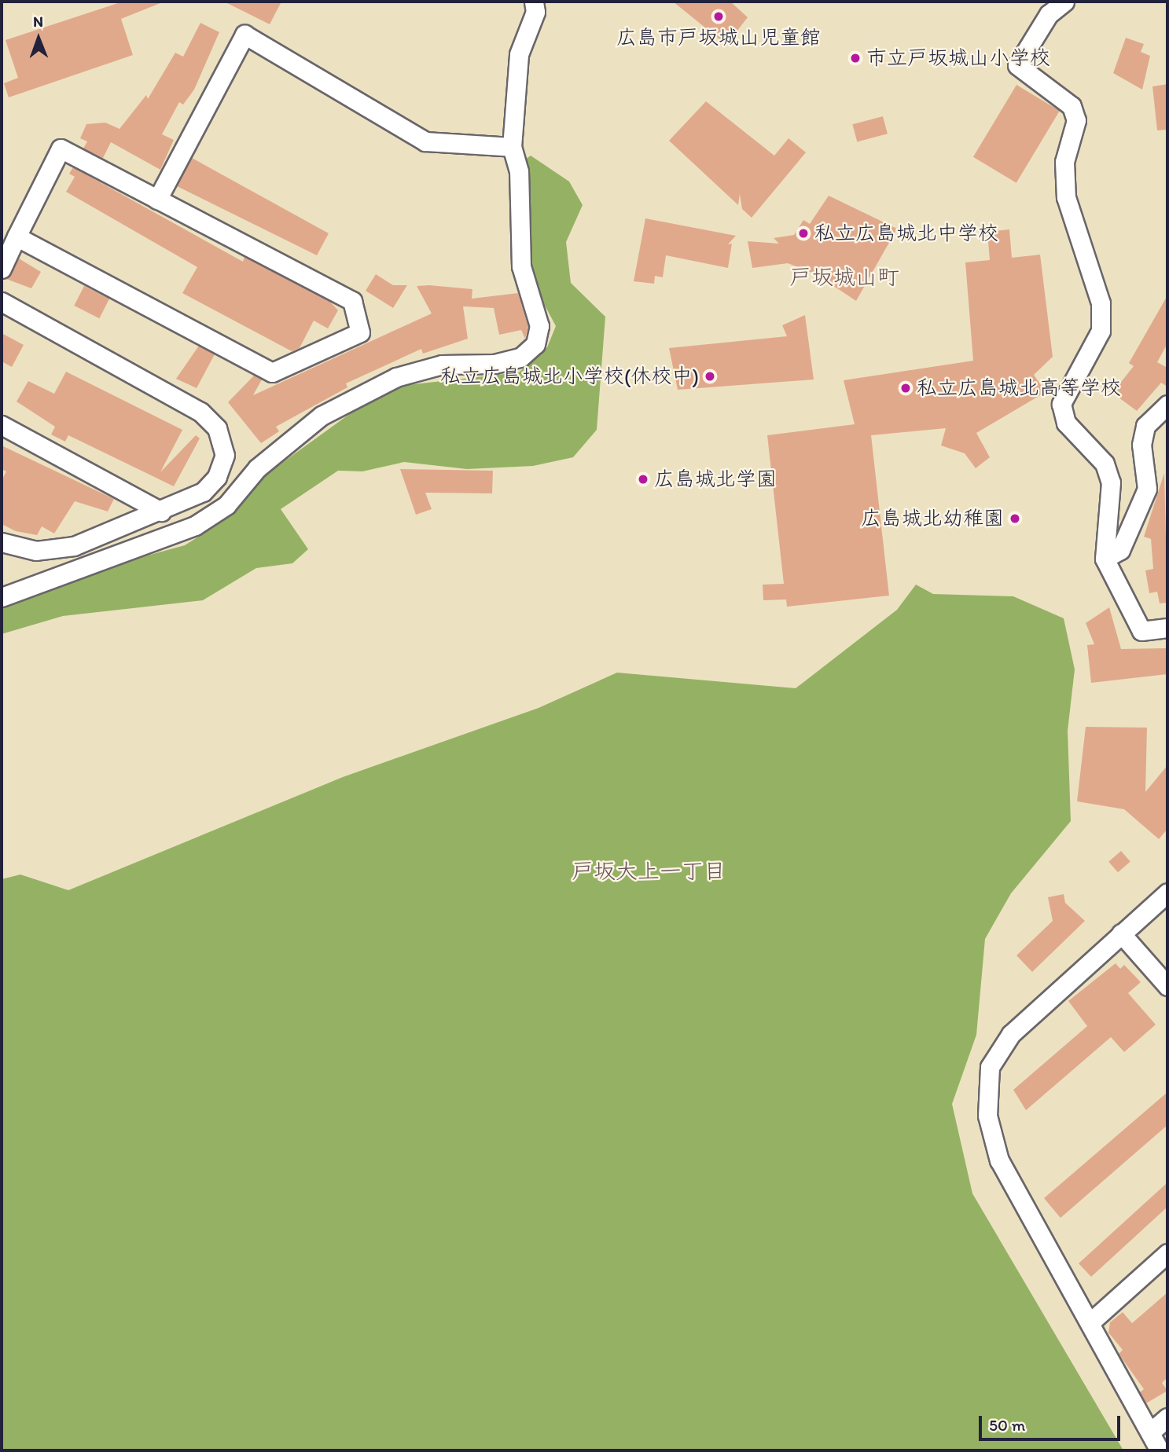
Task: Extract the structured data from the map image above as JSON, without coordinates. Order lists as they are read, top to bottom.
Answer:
{
  "districts": ["戸坂城山町", "戸坂大上一丁目"],
  "places": [
    "広島市戸坂城山児童館",
    "市立戸坂城山小学校",
    "私立広島城北中学校",
    "私立広島城北小学校(休校中)",
    "私立広島城北高等学校",
    "広島城北学園",
    "広島城北幼稚園"
  ],
  "scale_bar": "50 m",
  "north": "top"
}
